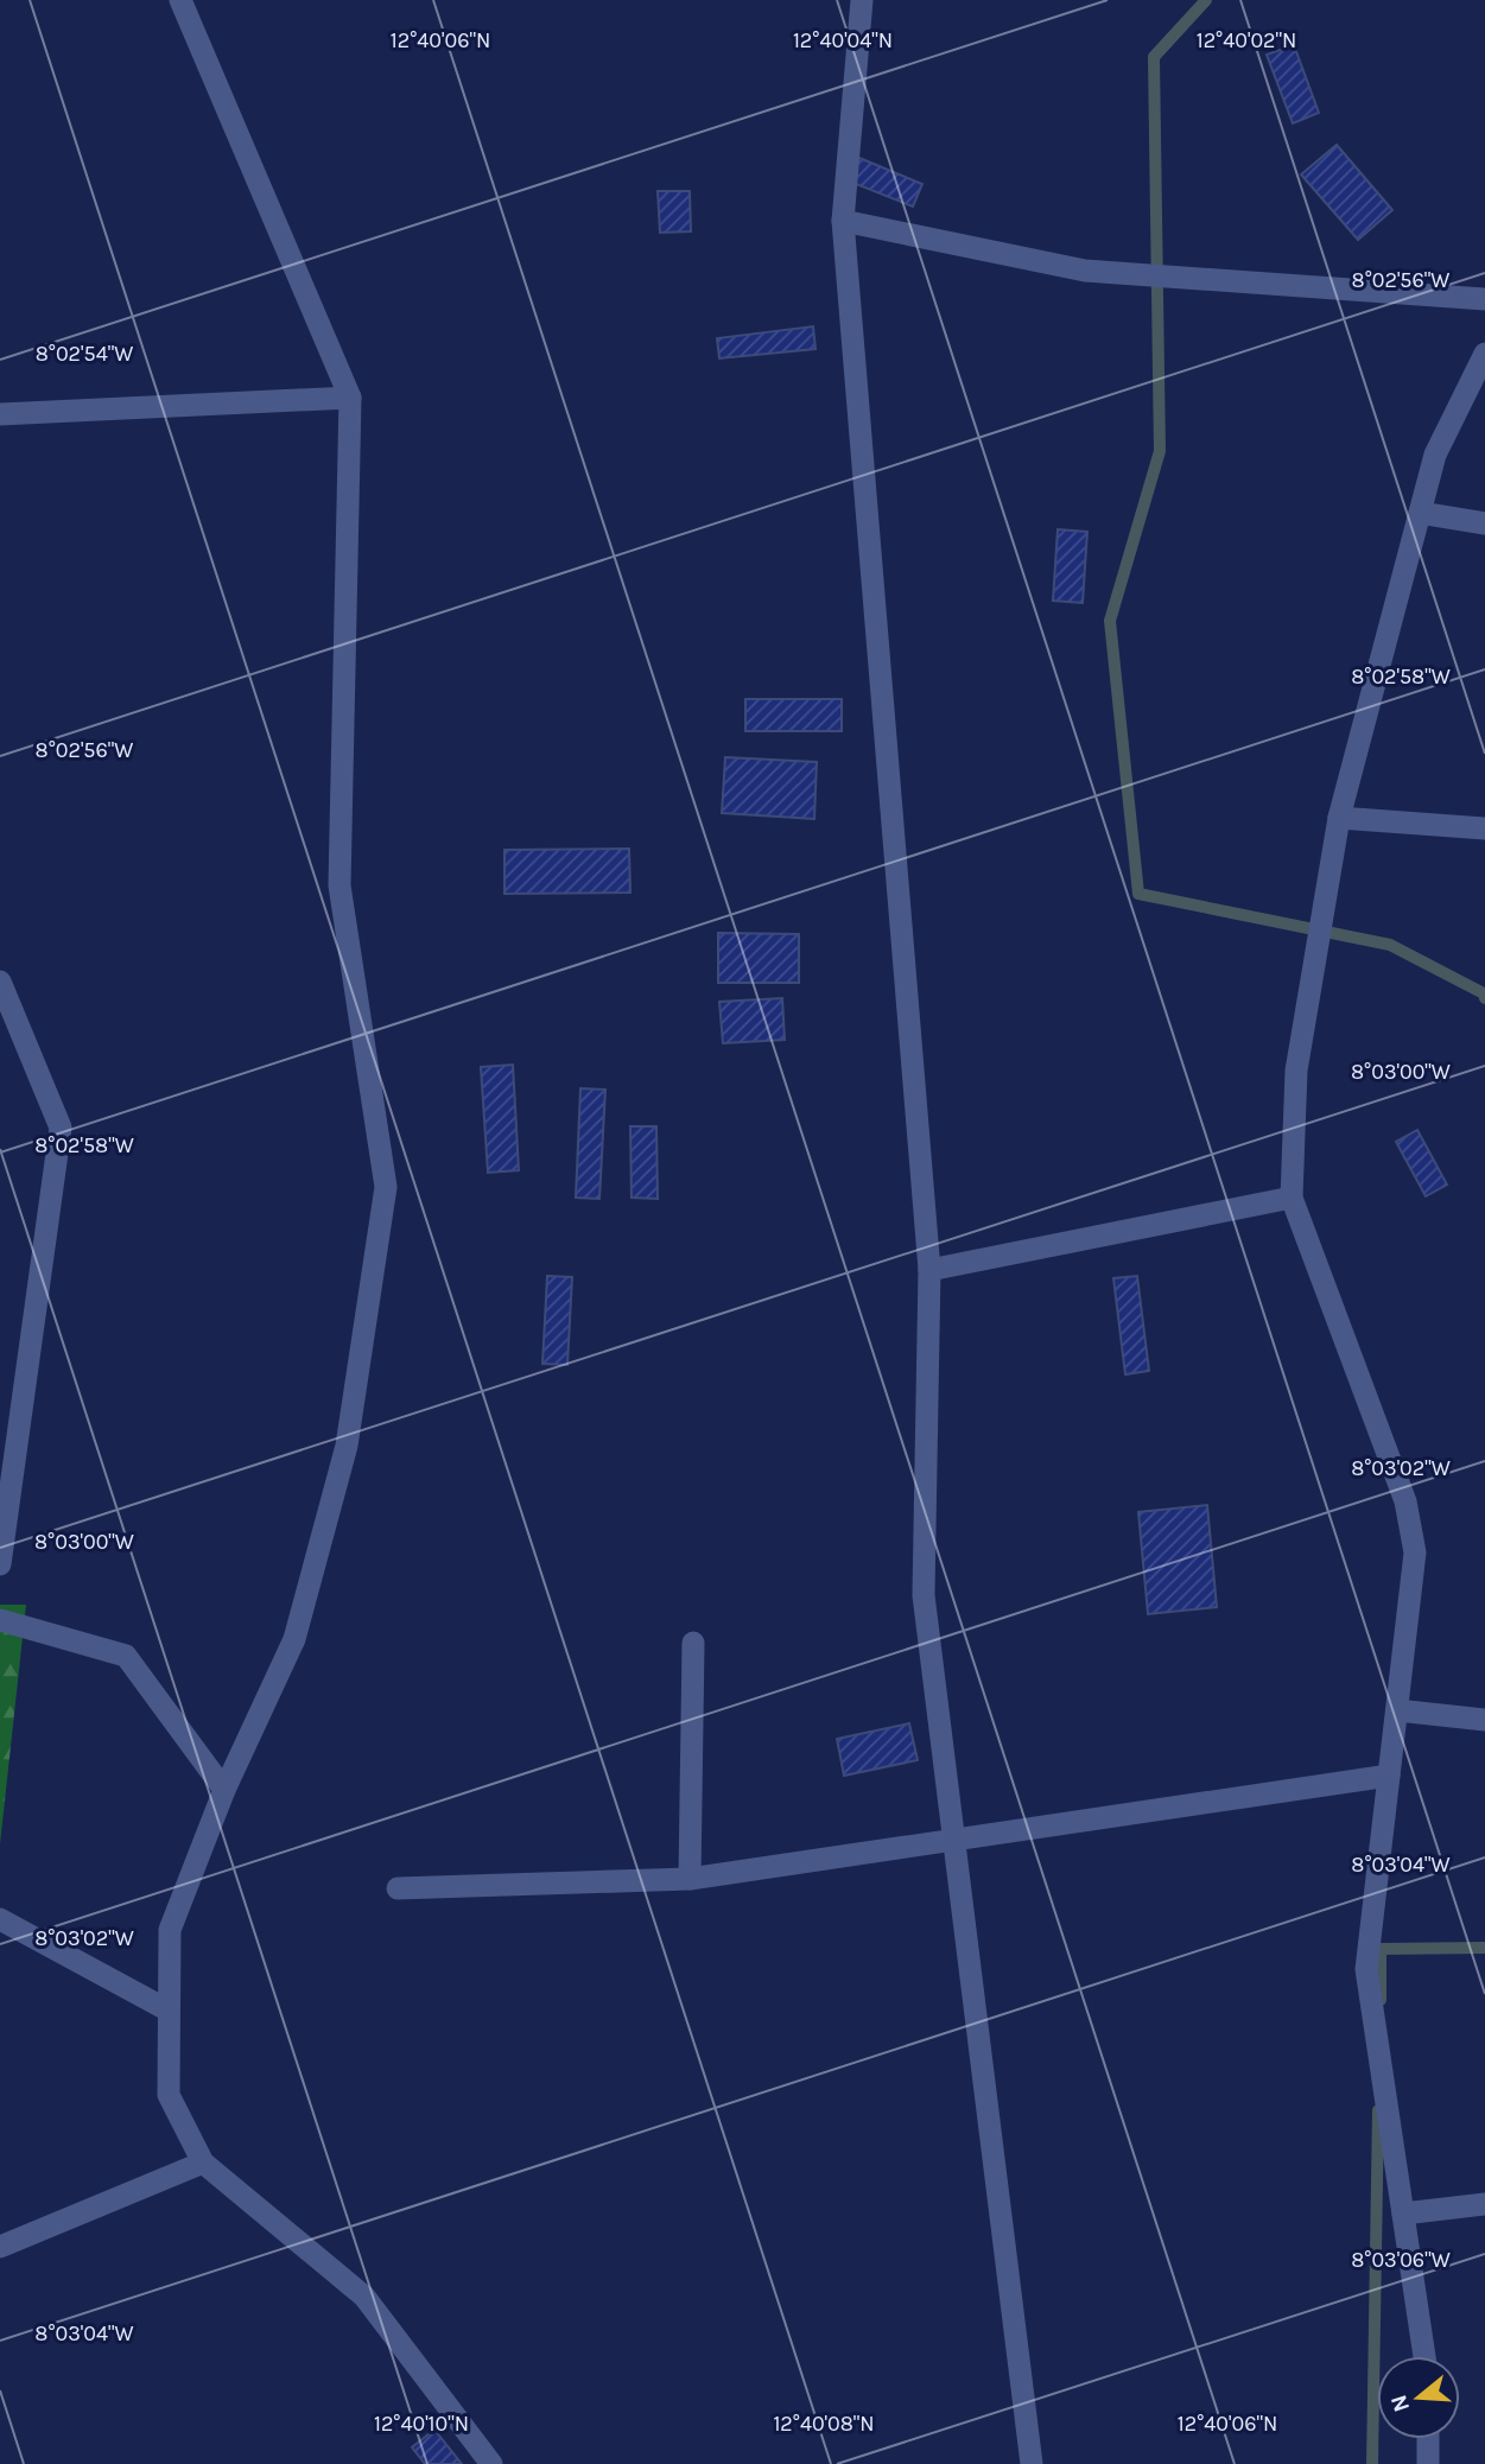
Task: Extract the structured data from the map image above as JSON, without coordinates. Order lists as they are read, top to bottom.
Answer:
{
  "north": "left",
  "coordinates": [
    "12°40'06\"N",
    "12°40'04\"N",
    "12°40'02\"N",
    "8°02'56\"W",
    "8°02'54\"W",
    "8°02'58\"W",
    "8°03'00\"W",
    "8°03'02\"W",
    "8°03'04\"W",
    "8°03'06\"W",
    "12°40'10\"N",
    "12°40'08\"N"
  ]
}
